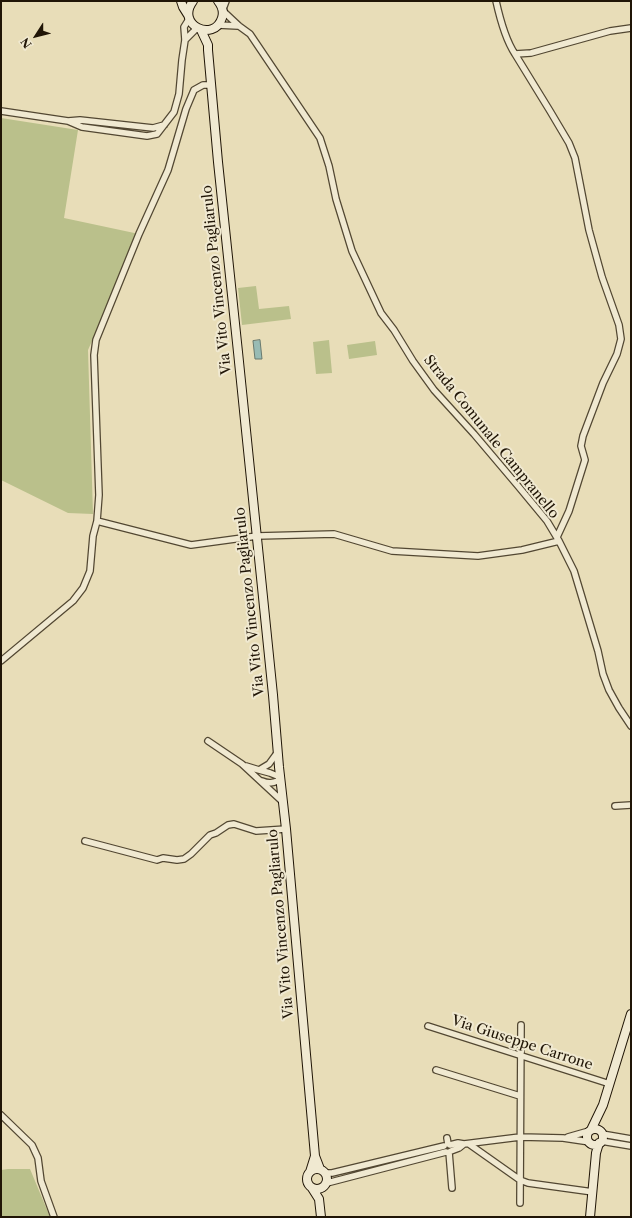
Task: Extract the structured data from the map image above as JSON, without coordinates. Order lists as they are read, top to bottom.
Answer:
{
  "streets": {
    "street": ["Via Vito Vincenzo Pagliarulo", "Strada Comunale Campranello", "Via Giuseppe Carrone"]
  },
  "crossings": [
    ["Via Vito Vincenzo Pagliarulo", "Strada Comunale Campranello"]
  ],
  "north": "bottom left"
}
